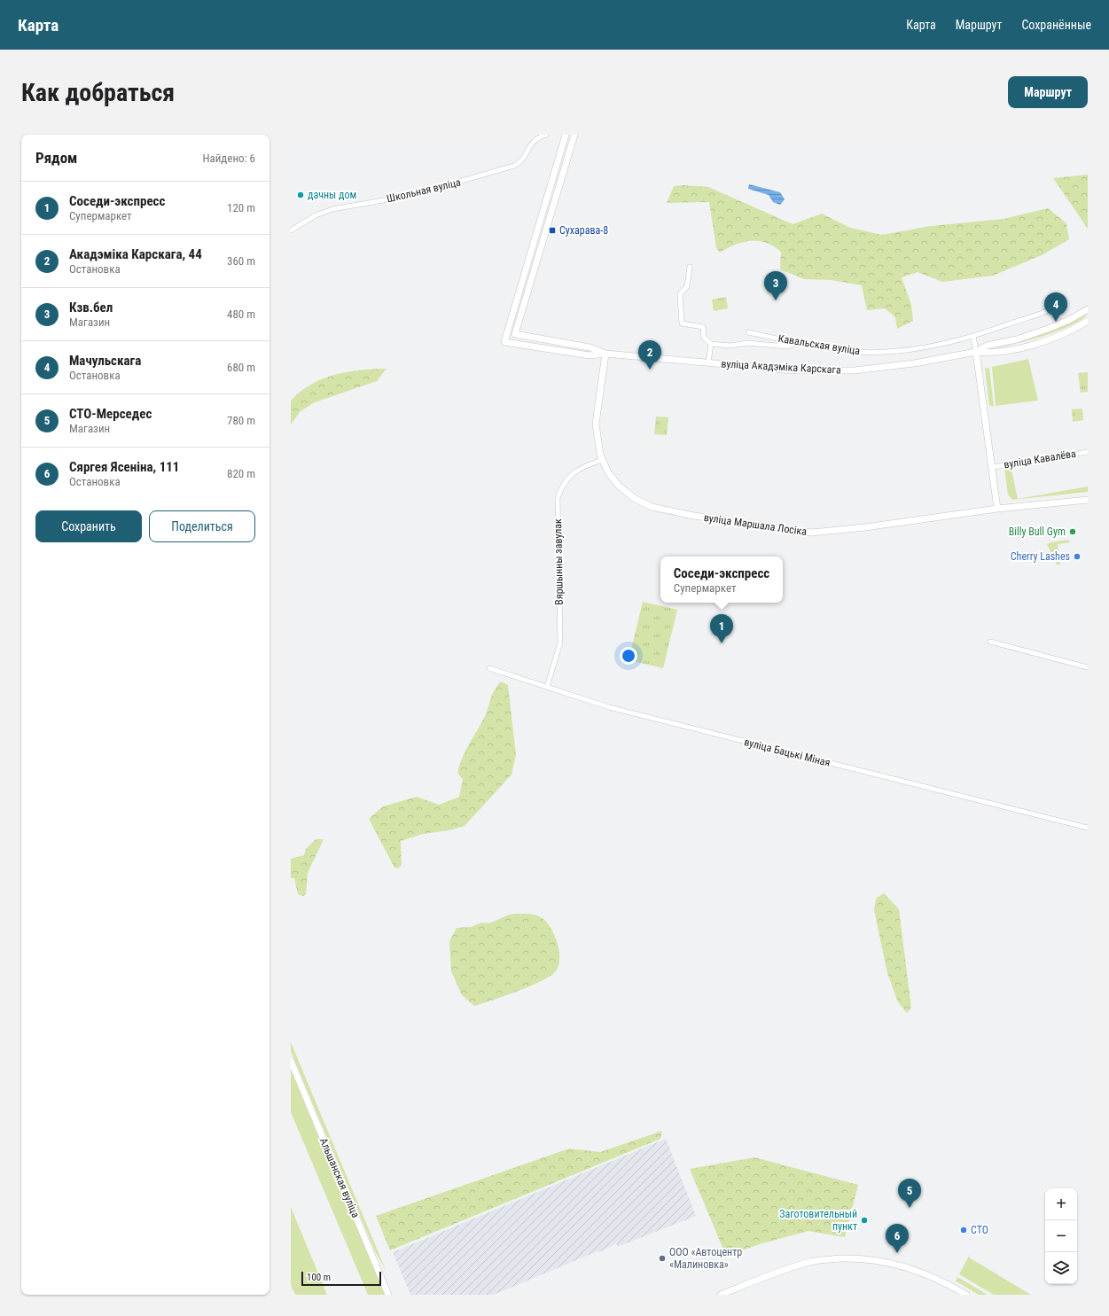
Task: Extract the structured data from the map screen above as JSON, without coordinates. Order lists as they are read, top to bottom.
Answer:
{
  "streets": {
    "main road": ["вуліца Акадэміка Карскага", "вуліца Маршала Лосіка", "Альшанская вуліца"],
    "street": [
      "Школьная вуліца",
      "Кавальская вуліца",
      "вуліца Кавалёва",
      "Вяршынны завулак",
      "вуліца Бацькі Міная"
    ]
  },
  "crossings": [
    ["вуліца Акадэміка Карскага", "вуліца Маршала Лосіка"],
    ["вуліца Маршала Лосіка", "Вяршынны завулак"],
    ["Вяршынны завулак", "вуліца Бацькі Міная"]
  ],
  "places": {
    "other": [
      "дачны дом",
      "Billy Bull Gym",
      "Cherry Lashes",
      "Заготовительный пункт",
      "СТО",
      "ООО «Автоцентр «Малиновка»"
    ],
    "transit": ["Сухарава-8"]
  },
  "scale_bar": "100 m",
  "page": {
    "header": "Карта",
    "nav": ["Карта", "Маршрут", "Сохранённые"],
    "buttons": [
      "Маршрут",
      ["Сохранить", "Поделиться"]
    ],
    "title": "Как добраться",
    "heading": ["Рядом", "Найдено: 6"],
    "list": [
      {
        "mark": "1",
        "name": "Соседи-экспресс",
        "note": "Супермаркет",
        "value": "120 m"
      },
      {
        "mark": "2",
        "name": "Акадэміка Карскага, 44",
        "note": "Остановка",
        "value": "360 m"
      },
      {
        "mark": "3",
        "name": "Кзв.бел",
        "note": "Магазин",
        "value": "480 m"
      },
      {
        "mark": "4",
        "name": "Мачульскага",
        "note": "Остановка",
        "value": "680 m"
      },
      {
        "mark": "5",
        "name": "СТО-Мерседес",
        "note": "Магазин",
        "value": "780 m"
      },
      {
        "mark": "6",
        "name": "Сяргея Ясеніна, 111",
        "note": "Остановка",
        "value": "820 m"
      }
    ],
    "pins": [
      "3",
      "4",
      "2",
      "1",
      "5",
      "6"
    ],
    "popup": ["Соседи-экспресс", "Супермаркет"],
    "map_buttons": ["+", "−"],
    "scale": "100 m"
  }
}
